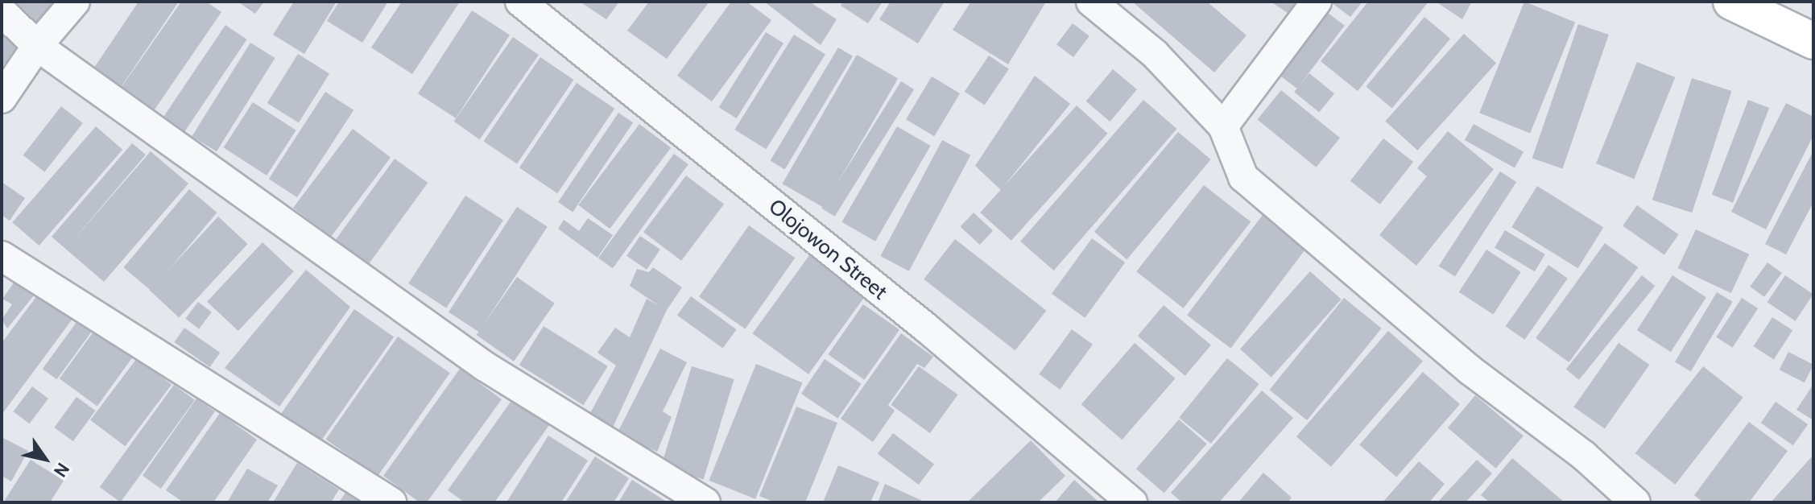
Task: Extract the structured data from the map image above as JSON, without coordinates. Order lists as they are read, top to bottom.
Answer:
{
  "streets": {
    "street": ["Olojowon Street"]
  },
  "north": "bottom right"
}
